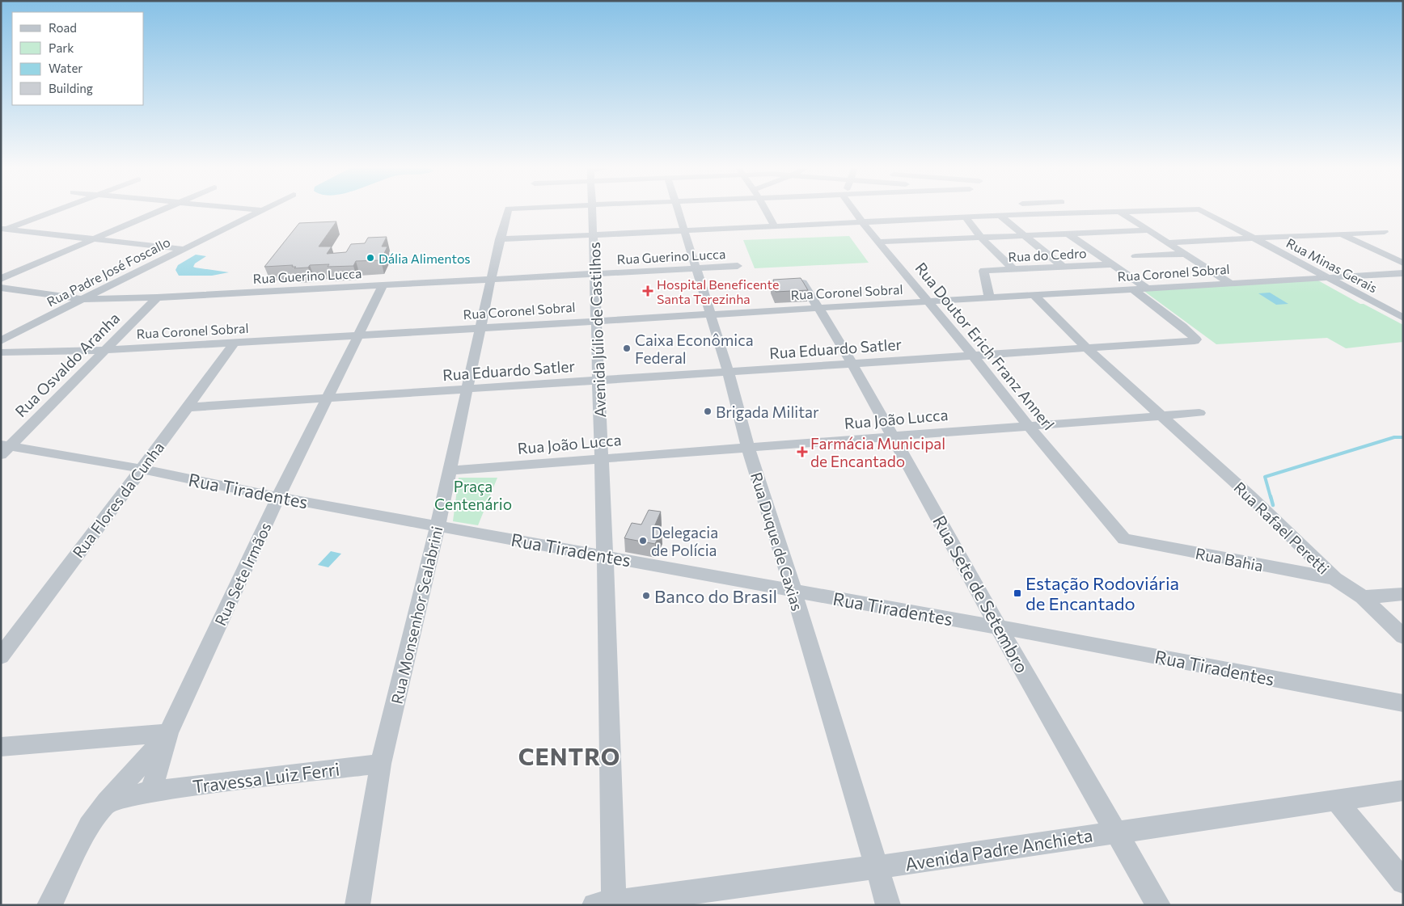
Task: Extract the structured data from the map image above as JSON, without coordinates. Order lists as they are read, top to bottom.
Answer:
{
  "streets": {
    "street": [
      "Rua do Cedro",
      "Rua Guerino Lucca",
      "Rua Minas Gerais",
      "Rua Padre José Foscallo",
      "Rua Coronel Sobral",
      "Avenida Júlio de Castilhos",
      "Rua Doutor Erich Franz Annerl",
      "Rua Eduardo Satler",
      "Rua Osvaldo Aranha",
      "Rua João Lucca",
      "Rua Tiradentes",
      "Rua Flores da Cunha",
      "Rua Rafael Peretti",
      "Rua Duque de Caxias",
      "Rua Bahia",
      "Rua Sete Irmãos",
      "Rua Sete de Setembro",
      "Rua Monsenhor Scalabrini",
      "Travessa Luiz Ferri",
      "Avenida Padre Anchieta"
    ]
  },
  "crossings": [
    ["Rua do Cedro", "Rua Coronel Sobral"],
    ["Rua Guerino Lucca", "Rua Padre José Foscallo"],
    ["Rua Guerino Lucca", "Avenida Júlio de Castilhos"],
    ["Rua Guerino Lucca", "Rua Osvaldo Aranha"],
    ["Rua Guerino Lucca", "Rua Duque de Caxias"],
    ["Rua Guerino Lucca", "Rua Sete Irmãos"],
    ["Rua Guerino Lucca", "Rua Monsenhor Scalabrini"],
    ["Rua Minas Gerais", "Rua Coronel Sobral"],
    ["Rua Coronel Sobral", "Avenida Júlio de Castilhos"],
    ["Rua Coronel Sobral", "Rua Doutor Erich Franz Annerl"],
    ["Rua Coronel Sobral", "Rua Eduardo Satler"],
    ["Rua Coronel Sobral", "Rua Osvaldo Aranha"],
    ["Rua Coronel Sobral", "Rua Flores da Cunha"],
    ["Rua Coronel Sobral", "Rua Duque de Caxias"],
    ["Rua Coronel Sobral", "Rua Sete Irmãos"],
    ["Rua Coronel Sobral", "Rua Sete de Setembro"],
    ["Rua Coronel Sobral", "Rua Monsenhor Scalabrini"],
    ["Avenida Júlio de Castilhos", "Rua Eduardo Satler"],
    ["Avenida Júlio de Castilhos", "Rua João Lucca"],
    ["Avenida Júlio de Castilhos", "Rua Tiradentes"],
    ["Avenida Júlio de Castilhos", "Avenida Padre Anchieta"],
    ["Rua Doutor Erich Franz Annerl", "Rua Eduardo Satler"],
    ["Rua Doutor Erich Franz Annerl", "Rua João Lucca"],
    ["Rua Doutor Erich Franz Annerl", "Rua Bahia"],
    ["Rua Eduardo Satler", "Rua Flores da Cunha"],
    ["Rua Eduardo Satler", "Rua Rafael Peretti"],
    ["Rua Eduardo Satler", "Rua Duque de Caxias"],
    ["Rua Eduardo Satler", "Rua Sete Irmãos"],
    ["Rua Eduardo Satler", "Rua Sete de Setembro"],
    ["Rua Eduardo Satler", "Rua Monsenhor Scalabrini"],
    ["Rua Osvaldo Aranha", "Rua Tiradentes"],
    ["Rua João Lucca", "Rua Rafael Peretti"],
    ["Rua João Lucca", "Rua Duque de Caxias"],
    ["Rua João Lucca", "Rua Sete de Setembro"],
    ["Rua João Lucca", "Rua Monsenhor Scalabrini"],
    ["Rua Tiradentes", "Rua Flores da Cunha"],
    ["Rua Tiradentes", "Rua Duque de Caxias"],
    ["Rua Tiradentes", "Rua Sete Irmãos"],
    ["Rua Tiradentes", "Rua Sete de Setembro"],
    ["Rua Tiradentes", "Rua Monsenhor Scalabrini"],
    ["Rua Rafael Peretti", "Rua Bahia"],
    ["Rua Duque de Caxias", "Avenida Padre Anchieta"],
    ["Rua Sete de Setembro", "Avenida Padre Anchieta"],
    ["Rua Monsenhor Scalabrini", "Travessa Luiz Ferri"]
  ],
  "districts": ["CENTRO"],
  "parks": ["Praça Centenário"],
  "places": {
    "other": [
      "Dália Alimentos",
      "Caixa Econômica Federal",
      "Brigada Militar",
      "Delegacia de Polícia",
      "Banco do Brasil"
    ],
    "health": ["Hospital Beneficente Santa Terezinha", "Farmácia Municipal de Encantado"],
    "transit": ["Estação Rodoviária de Encantado"]
  },
  "legend": [
    "Road",
    "Park",
    "Water",
    "Building"
  ]
}
